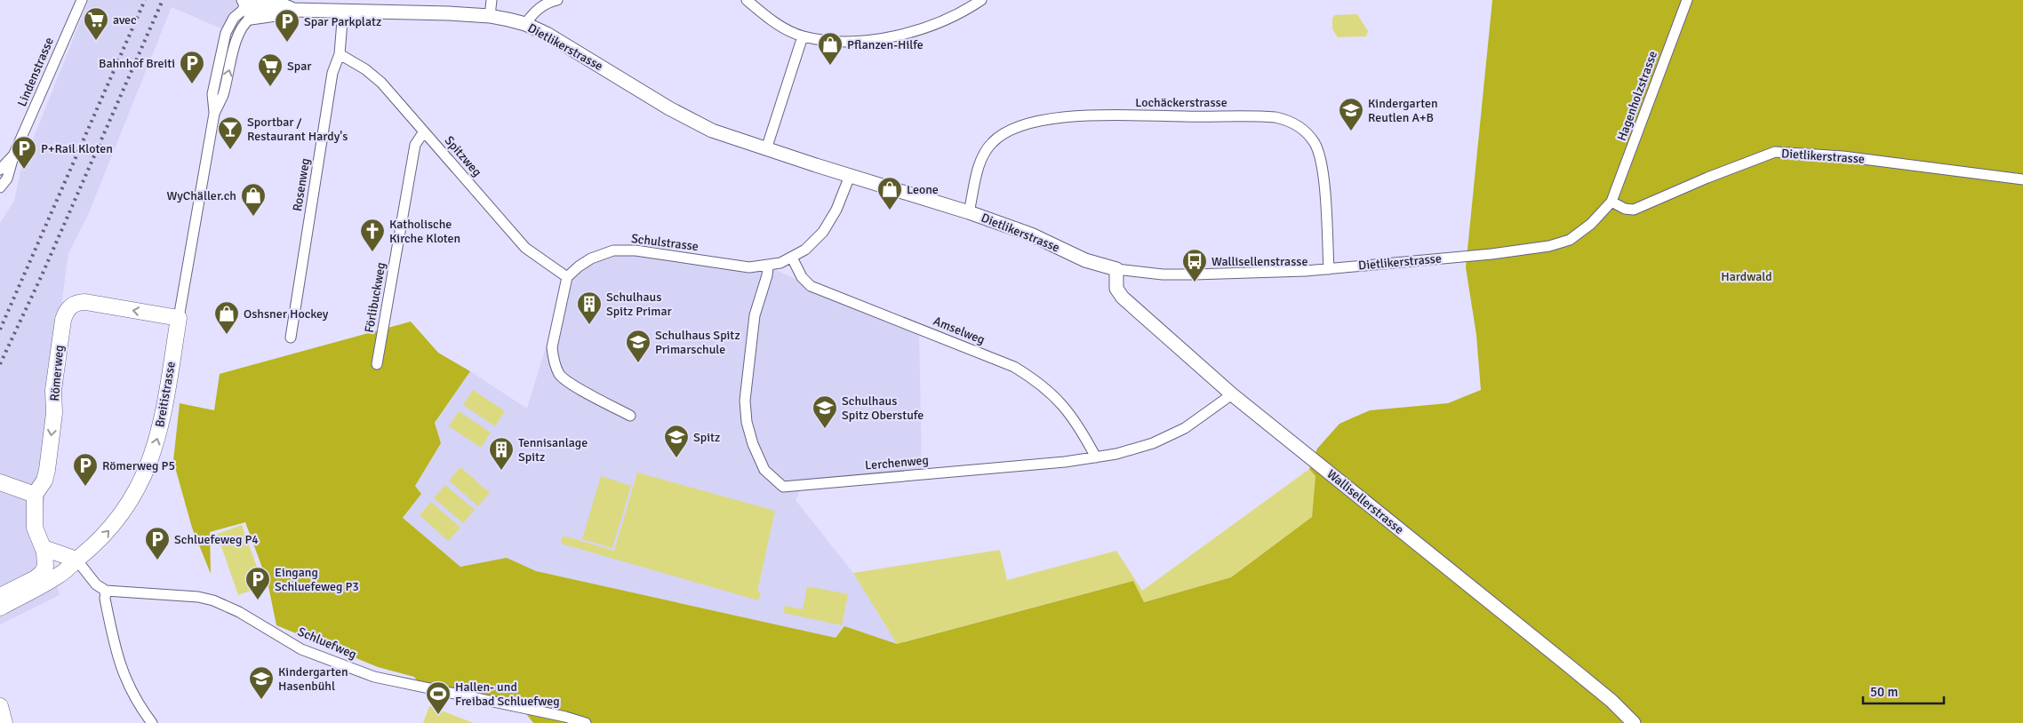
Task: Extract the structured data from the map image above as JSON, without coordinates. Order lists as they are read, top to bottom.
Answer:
{
  "streets": {
    "main road": ["Römerweg", "Breitistrasse"],
    "street": [
      "Dietlikerstrasse",
      "Lindenstrasse",
      "Hagenholzstrasse",
      "Lochäckerstrasse",
      "Spitzweg",
      "Rosenweg",
      "Schulstrasse",
      "Förlibuckweg",
      "Amselweg",
      "Lerchenweg",
      "Wallisellerstrasse",
      "Schluefweg"
    ]
  },
  "crossings": [
    ["Dietlikerstrasse", "Hagenholzstrasse"],
    ["Dietlikerstrasse", "Lochäckerstrasse"],
    ["Dietlikerstrasse", "Rosenweg"],
    ["Dietlikerstrasse", "Schulstrasse"],
    ["Dietlikerstrasse", "Breitistrasse"],
    ["Dietlikerstrasse", "Wallisellerstrasse"],
    ["Spitzweg", "Rosenweg"],
    ["Spitzweg", "Schulstrasse"],
    ["Spitzweg", "Förlibuckweg"],
    ["Schulstrasse", "Amselweg"],
    ["Schulstrasse", "Lerchenweg"],
    ["Amselweg", "Lerchenweg"],
    ["Römerweg", "Breitistrasse"],
    ["Lerchenweg", "Wallisellerstrasse"]
  ],
  "one_way": ["Breitistrasse"],
  "parks": ["Hardwald"],
  "places": {
    "supermarket": ["avec", "Spar"],
    "parking": [
      "Spar Parkplatz",
      "Bahnhof Breiti",
      "P+Rail Kloten",
      "Römerweg P5",
      "Schluefeweg P4",
      "Eingang Schluefeweg P3"
    ],
    "shop": [
      "Pflanzen-Hilfe",
      "Leone",
      "WyChäller.ch",
      "Oshsner Hockey"
    ],
    "school or university": [
      "Kindergarten Reutlen A+B",
      "Schulhaus Spitz Primarschule",
      "Schulhaus Spitz Oberstufe",
      "Spitz",
      "Kindergarten Hasenbühl"
    ],
    "bar": ["Sportbar / Restaurant Hardy's"],
    "church": ["Katholische Kirche Kloten"],
    "bus stop": ["Wallisellenstrasse"],
    "building": ["Schulhaus Spitz Primar", "Tennisanlage Spitz"],
    "sports": ["Hallen- und Freibad Schluefweg"]
  },
  "scale_bar": "50 m"
}
